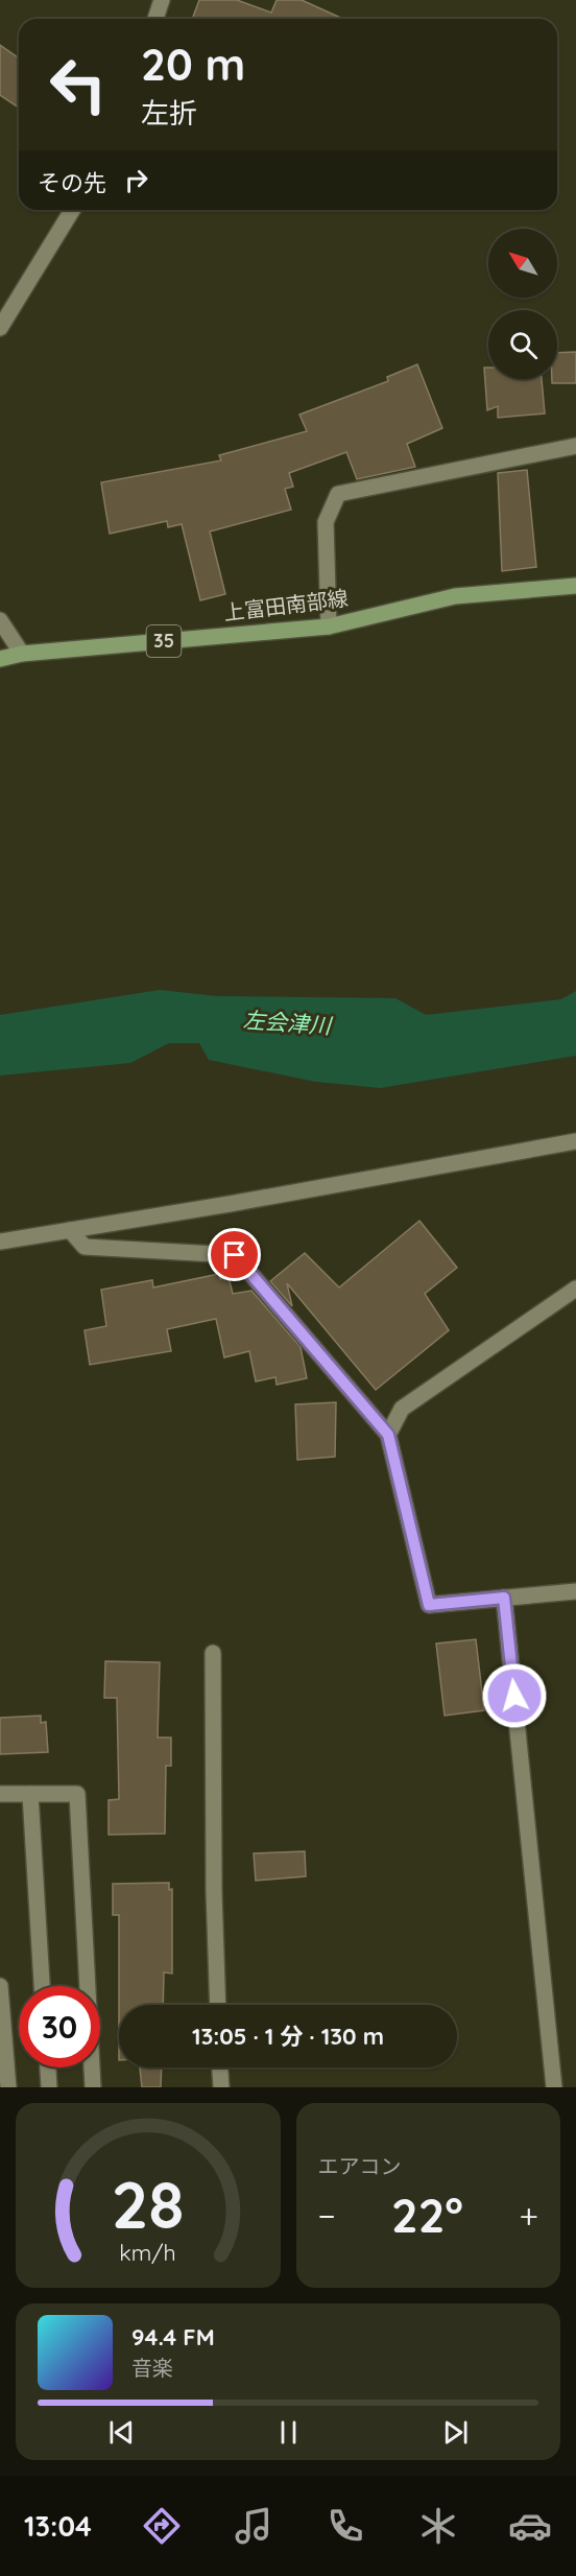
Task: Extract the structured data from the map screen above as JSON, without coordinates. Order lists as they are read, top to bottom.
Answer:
{
  "streets": {
    "main road": ["上富田南部線", "35"]
  },
  "water": ["左会津川"],
  "north": "top left",
  "page": {
    "turn": ["20 m", "左折"],
    "then": "その先",
    "limit": "30",
    "trip": "13:05 · 1 分 · 130 m",
    "tile": "エアコン",
    "heat": ["−", "22°", "+"],
    "song": ["94.4 FM", "音楽"],
    "tabs": "13:04",
    "gauge": ["28", "km/h"]
  }
}
